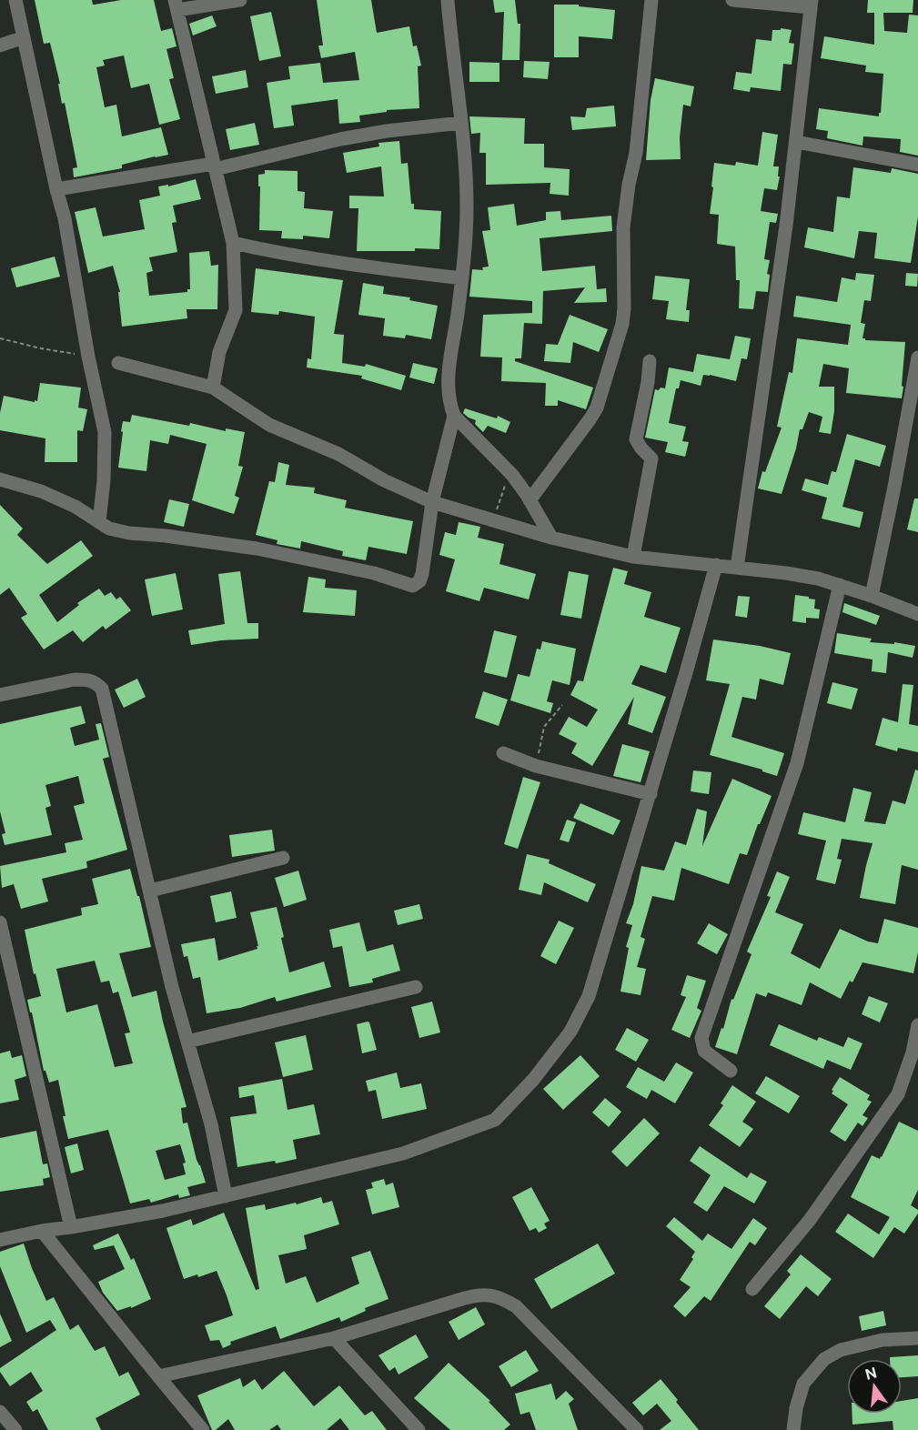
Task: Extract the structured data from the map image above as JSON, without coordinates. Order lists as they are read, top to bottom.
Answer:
{
  "north": "top"
}
